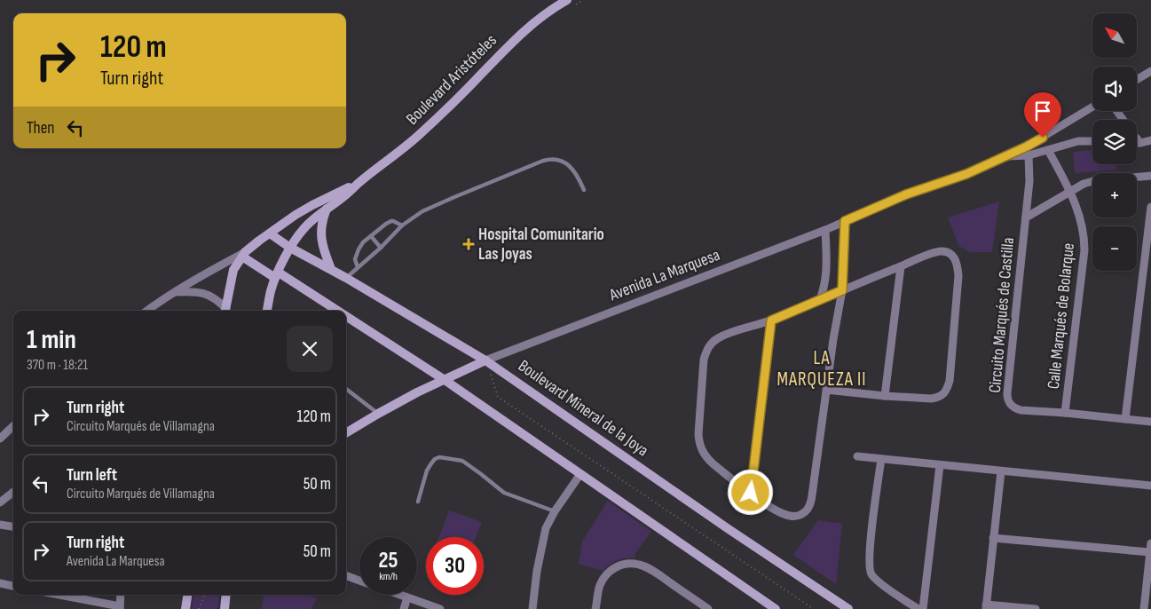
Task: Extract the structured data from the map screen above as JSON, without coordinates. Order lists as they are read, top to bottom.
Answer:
{
  "streets": {
    "street": [
      "Boulevard Aristóteles",
      "Avenida La Marquesa",
      "Circuito Marqués de Castilla",
      "Calle Marqués de Bolarque",
      "Boulevard Mineral de la Joya"
    ]
  },
  "crossings": [
    ["Boulevard Aristóteles", "Boulevard Mineral de la Joya"],
    ["Avenida La Marquesa", "Boulevard Mineral de la Joya"],
    ["Circuito Marqués de Castilla", "Calle Marqués de Bolarque"]
  ],
  "districts": ["LA MARQUEZA II"],
  "places": {
    "health": ["Hospital Comunitario Las Joyas"]
  },
  "north": "top left",
  "page": {
    "map_buttons": ["+", "−"],
    "turn": ["120 m", "Turn right"],
    "then": "Then",
    "heading": ["1 min", "370 m · 18:21"],
    "list": [
      {
        "name": "Turn right",
        "note": "Circuito Marqués de Villamagna",
        "value": "120 m"
      },
      {
        "name": "Turn left",
        "note": "Circuito Marqués de Villamagna",
        "value": "50 m"
      },
      {
        "name": "Turn right",
        "note": "Avenida La Marquesa",
        "value": "50 m"
      }
    ],
    "speed": "25 km/h",
    "limit": "30"
  }
}
